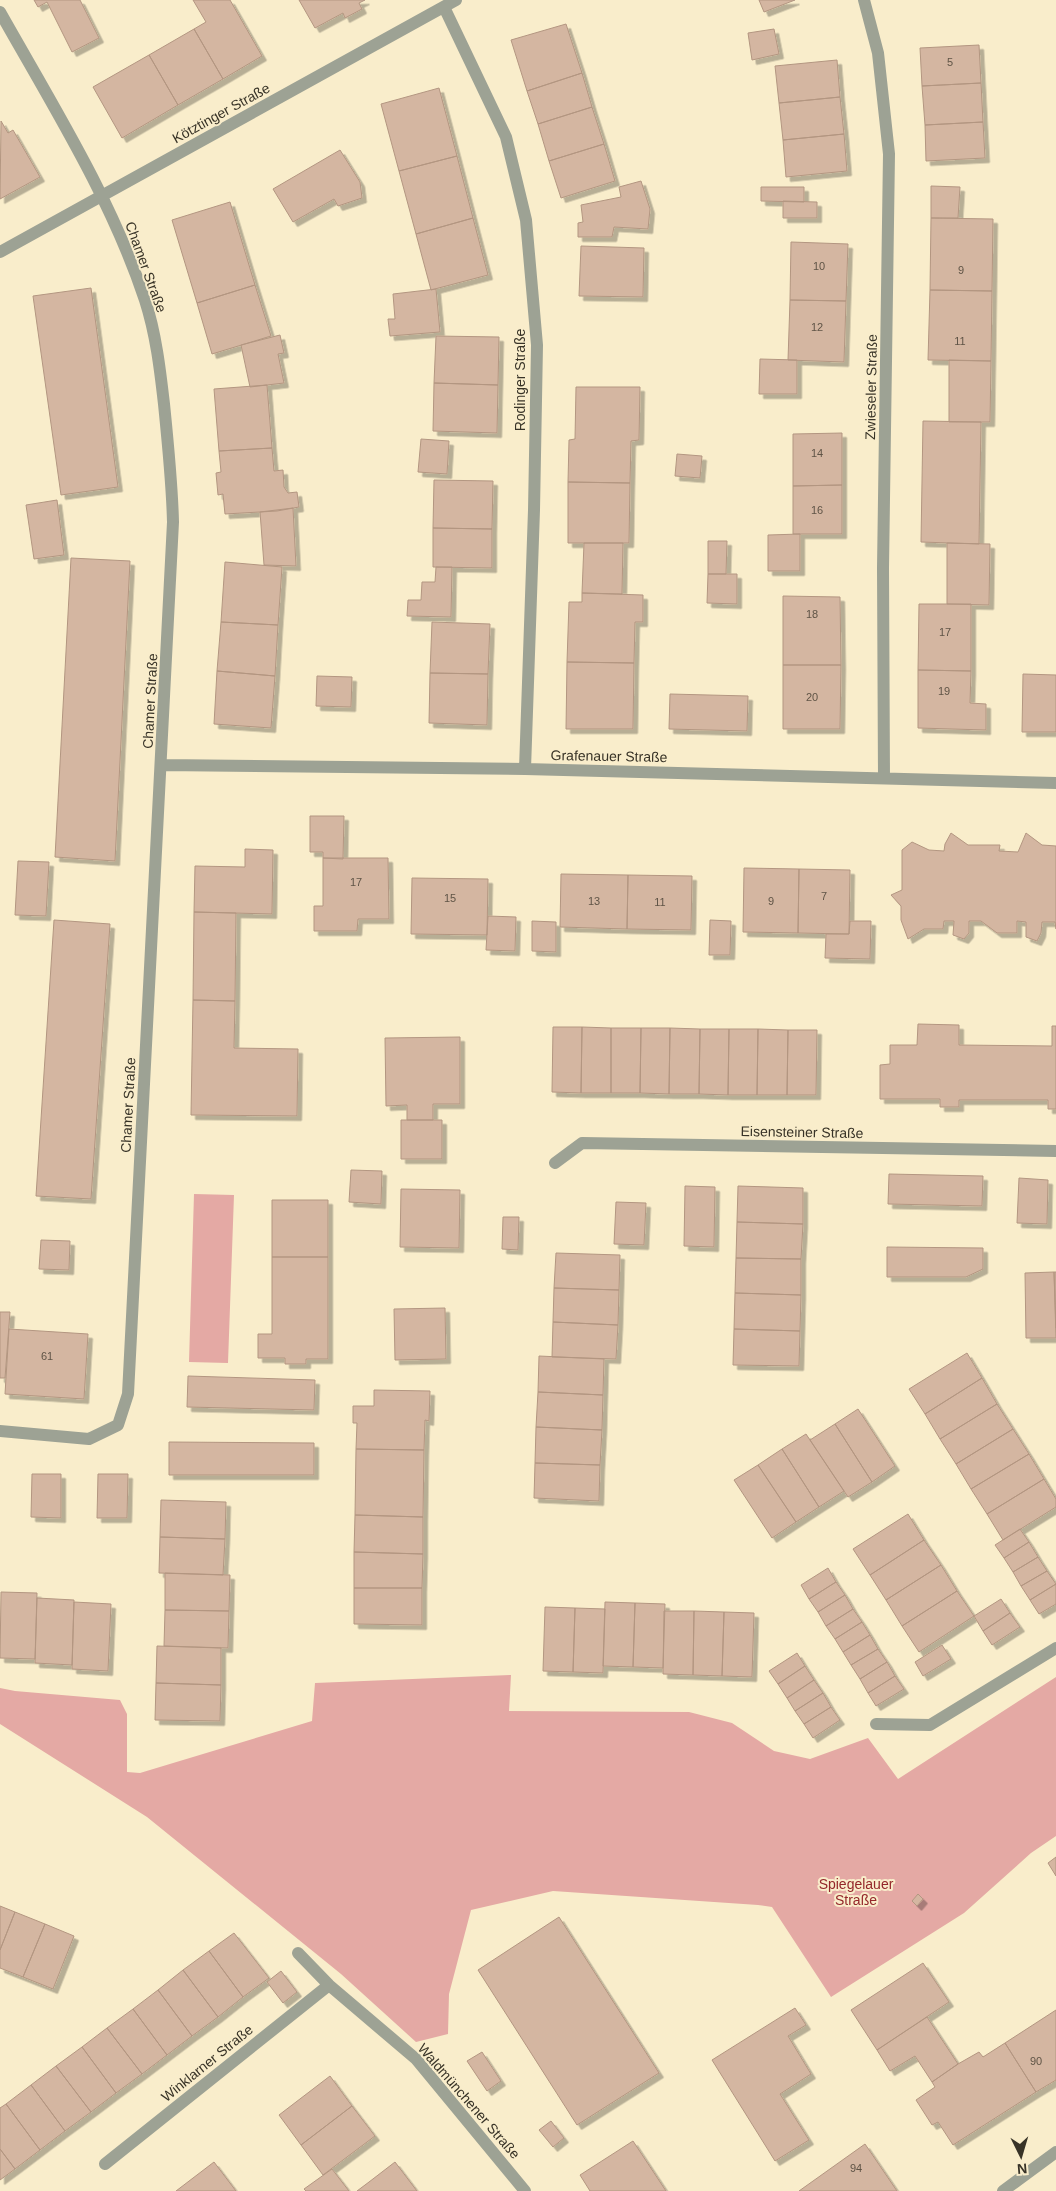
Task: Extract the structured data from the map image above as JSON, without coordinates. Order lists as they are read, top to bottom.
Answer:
{
  "streets": {
    "street": [
      "Kötztinger Straße",
      "Chamer Straße",
      "Rodinger Straße",
      "Zwieseler Straße",
      "Grafenauer Straße",
      "Eisensteiner Straße",
      "Winklarner Straße",
      "Waldmünchener Straße"
    ]
  },
  "crossings": [
    ["Kötztinger Straße", "Chamer Straße"],
    ["Kötztinger Straße", "Rodinger Straße"],
    ["Chamer Straße", "Grafenauer Straße"],
    ["Rodinger Straße", "Grafenauer Straße"],
    ["Zwieseler Straße", "Grafenauer Straße"],
    ["Winklarner Straße", "Waldmünchener Straße"]
  ],
  "parks": ["Spiegelauer Straße"],
  "house_numbers": [
    "5",
    "10",
    "9",
    "12",
    "11",
    "14",
    "16",
    "18",
    "17",
    "19",
    "20",
    "17",
    "7",
    "15",
    "13",
    "9",
    "11",
    "61",
    "90",
    "94"
  ],
  "north": "bottom"
}
